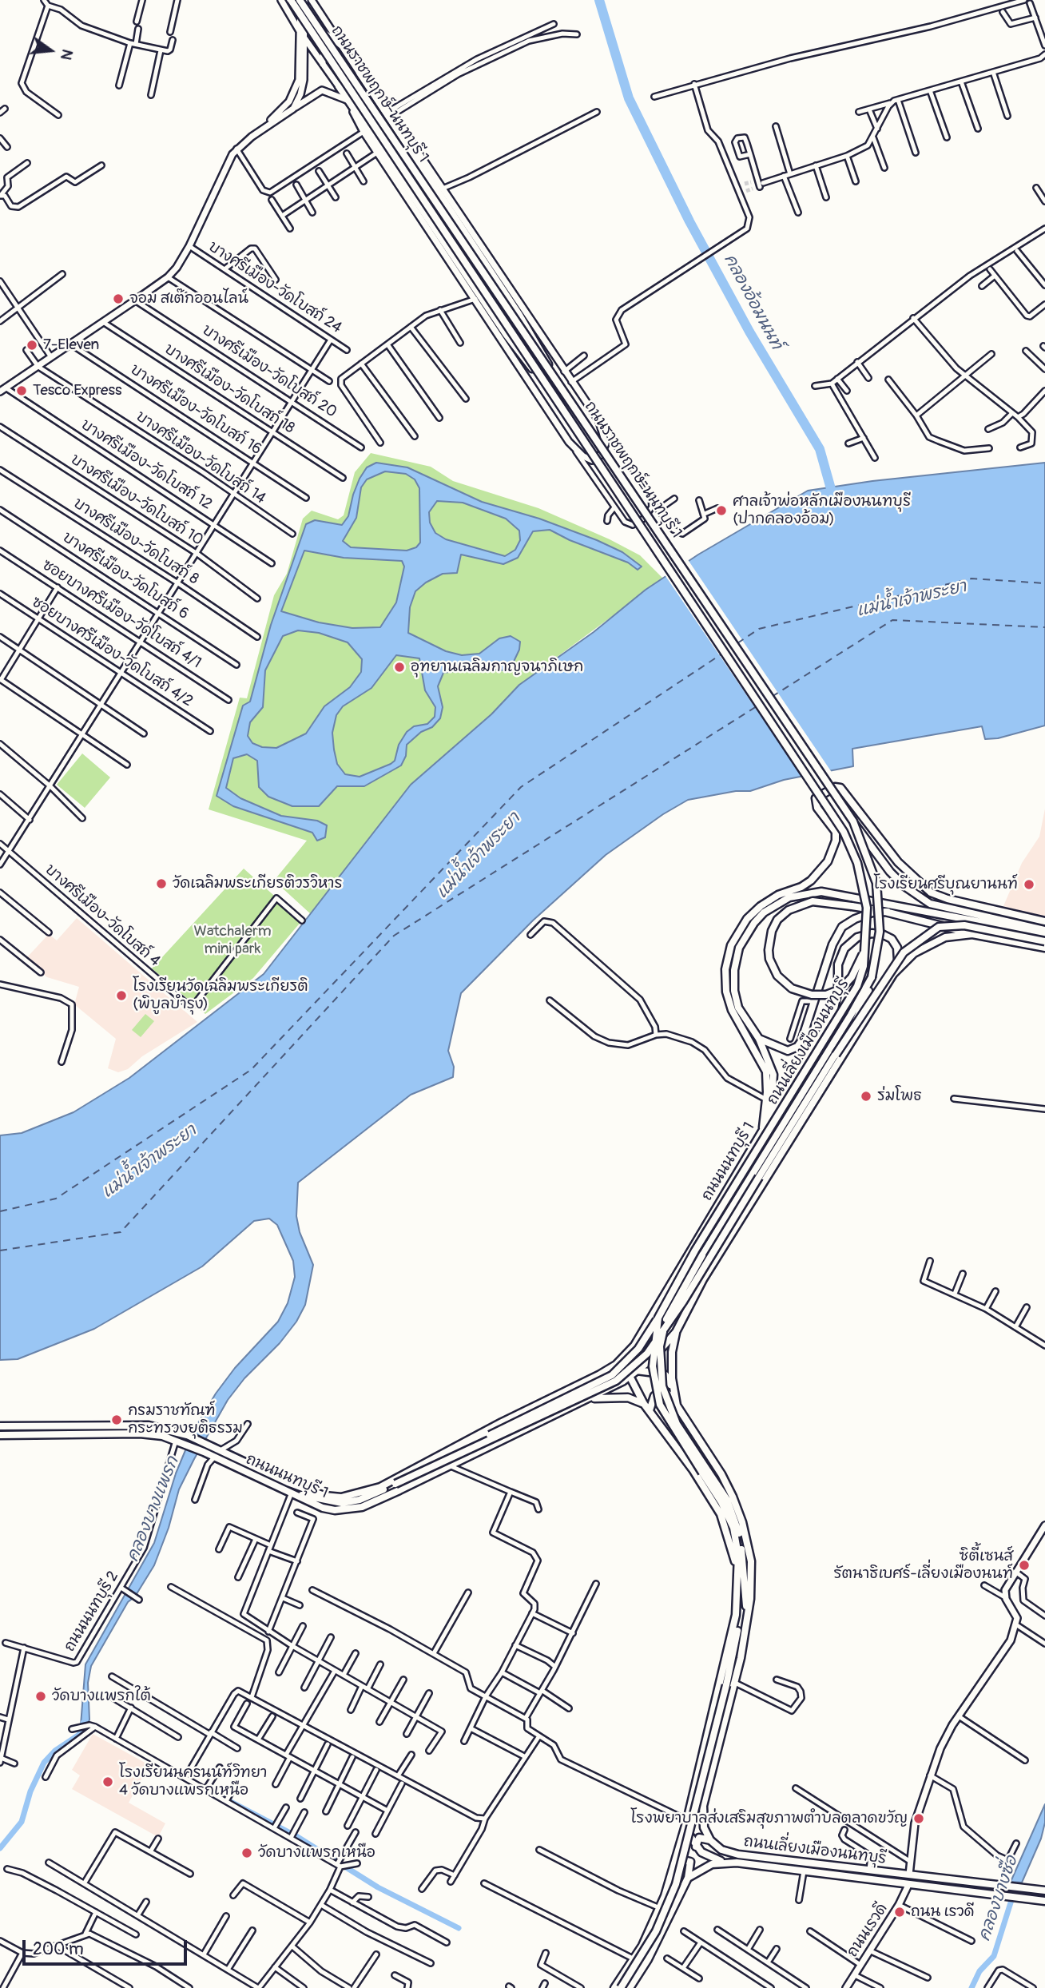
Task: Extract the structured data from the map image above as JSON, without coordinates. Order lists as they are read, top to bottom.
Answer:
{
  "streets": {
    "main road": ["ถนนราชพฤกษ์-นนทบุรี 1", "ถนนเลี่ยงเมืองนนทบุรี", "ถนนนนทบุรี 1"],
    "street": [
      "บางศรีเมือง-วัดโบสถ์ 24",
      "บางศรีเมือง-วัดโบสถ์ 20",
      "บางศรีเมือง-วัดโบสถ์ 18",
      "บางศรีเมือง-วัดโบสถ์ 16",
      "บางศรีเมือง-วัดโบสถ์ 14",
      "บางศรีเมือง-วัดโบสถ์ 12",
      "บางศรีเมือง-วัดโบสถ์ 10",
      "บางศรีเมือง-วัดโบสถ์ 8",
      "บางศรีเมือง-วัดโบสถ์ 6",
      "ซอยบางศรีเมือง-วัดโบสถ์ 4/1",
      "ซอยบางศรีเมือง-วัดโบสถ์ 4/2",
      "บางศรีเมือง-วัดโบสถ์ 4",
      "ถนนนนทบุรี 2",
      "ถนนเรวดี"
    ]
  },
  "crossings": [
    ["ถนนราชพฤกษ์-นนทบุรี 1", "ถนนเลี่ยงเมืองนนทบุรี"],
    ["ถนนเลี่ยงเมืองนนทบุรี", "ถนนนนทบุรี 1"],
    ["ถนนเลี่ยงเมืองนนทบุรี", "ถนนเรวดี"],
    ["ถนนนนทบุรี 1", "ถนนนนทบุรี 2"]
  ],
  "water": [
    "คลองอ้อมนนท์",
    "แม่น้ำเจ้าพระยา",
    "คลองบางแพรก",
    "คลองบางซื่อ"
  ],
  "parks": ["Watchalerm mini park"],
  "places": [
    "จอม สเต๊กออนไลน์",
    "7-Eleven",
    "Tesco Express",
    "ศาลเจ้าพ่อหลักเมืองนนทบุรี (ปากคลองอ้อม)",
    "อุทยานเฉลิมกาญจนาภิเษก",
    "วัดเฉลิมพระเกียรติวรวิหาร",
    "โรงเรียนศรีบุณยานนท์",
    "โรงเรียนวัดเฉลิมพระเกียรติ (พิบูลบำรุง)",
    "ร่มโพธ",
    "กรมราชทัณฑ์ กระทรวงยุติธรรม",
    "ซิตี้เซนส์ รัตนาธิเบศร์-เลี่ยงเมืองนนท์",
    "วัดบางแพรกใต้",
    "โรงเรียนนครนนท์วิทยา 4 วัดบางแพรกเหนือ",
    "โรงพยาบาลส่งเสริมสุขภาพตำบลตลาดขวัญ",
    "วัดบางแพรกเหนือ",
    "ถนน เรวดี"
  ],
  "scale_bar": "200 m",
  "north": "right"
}
